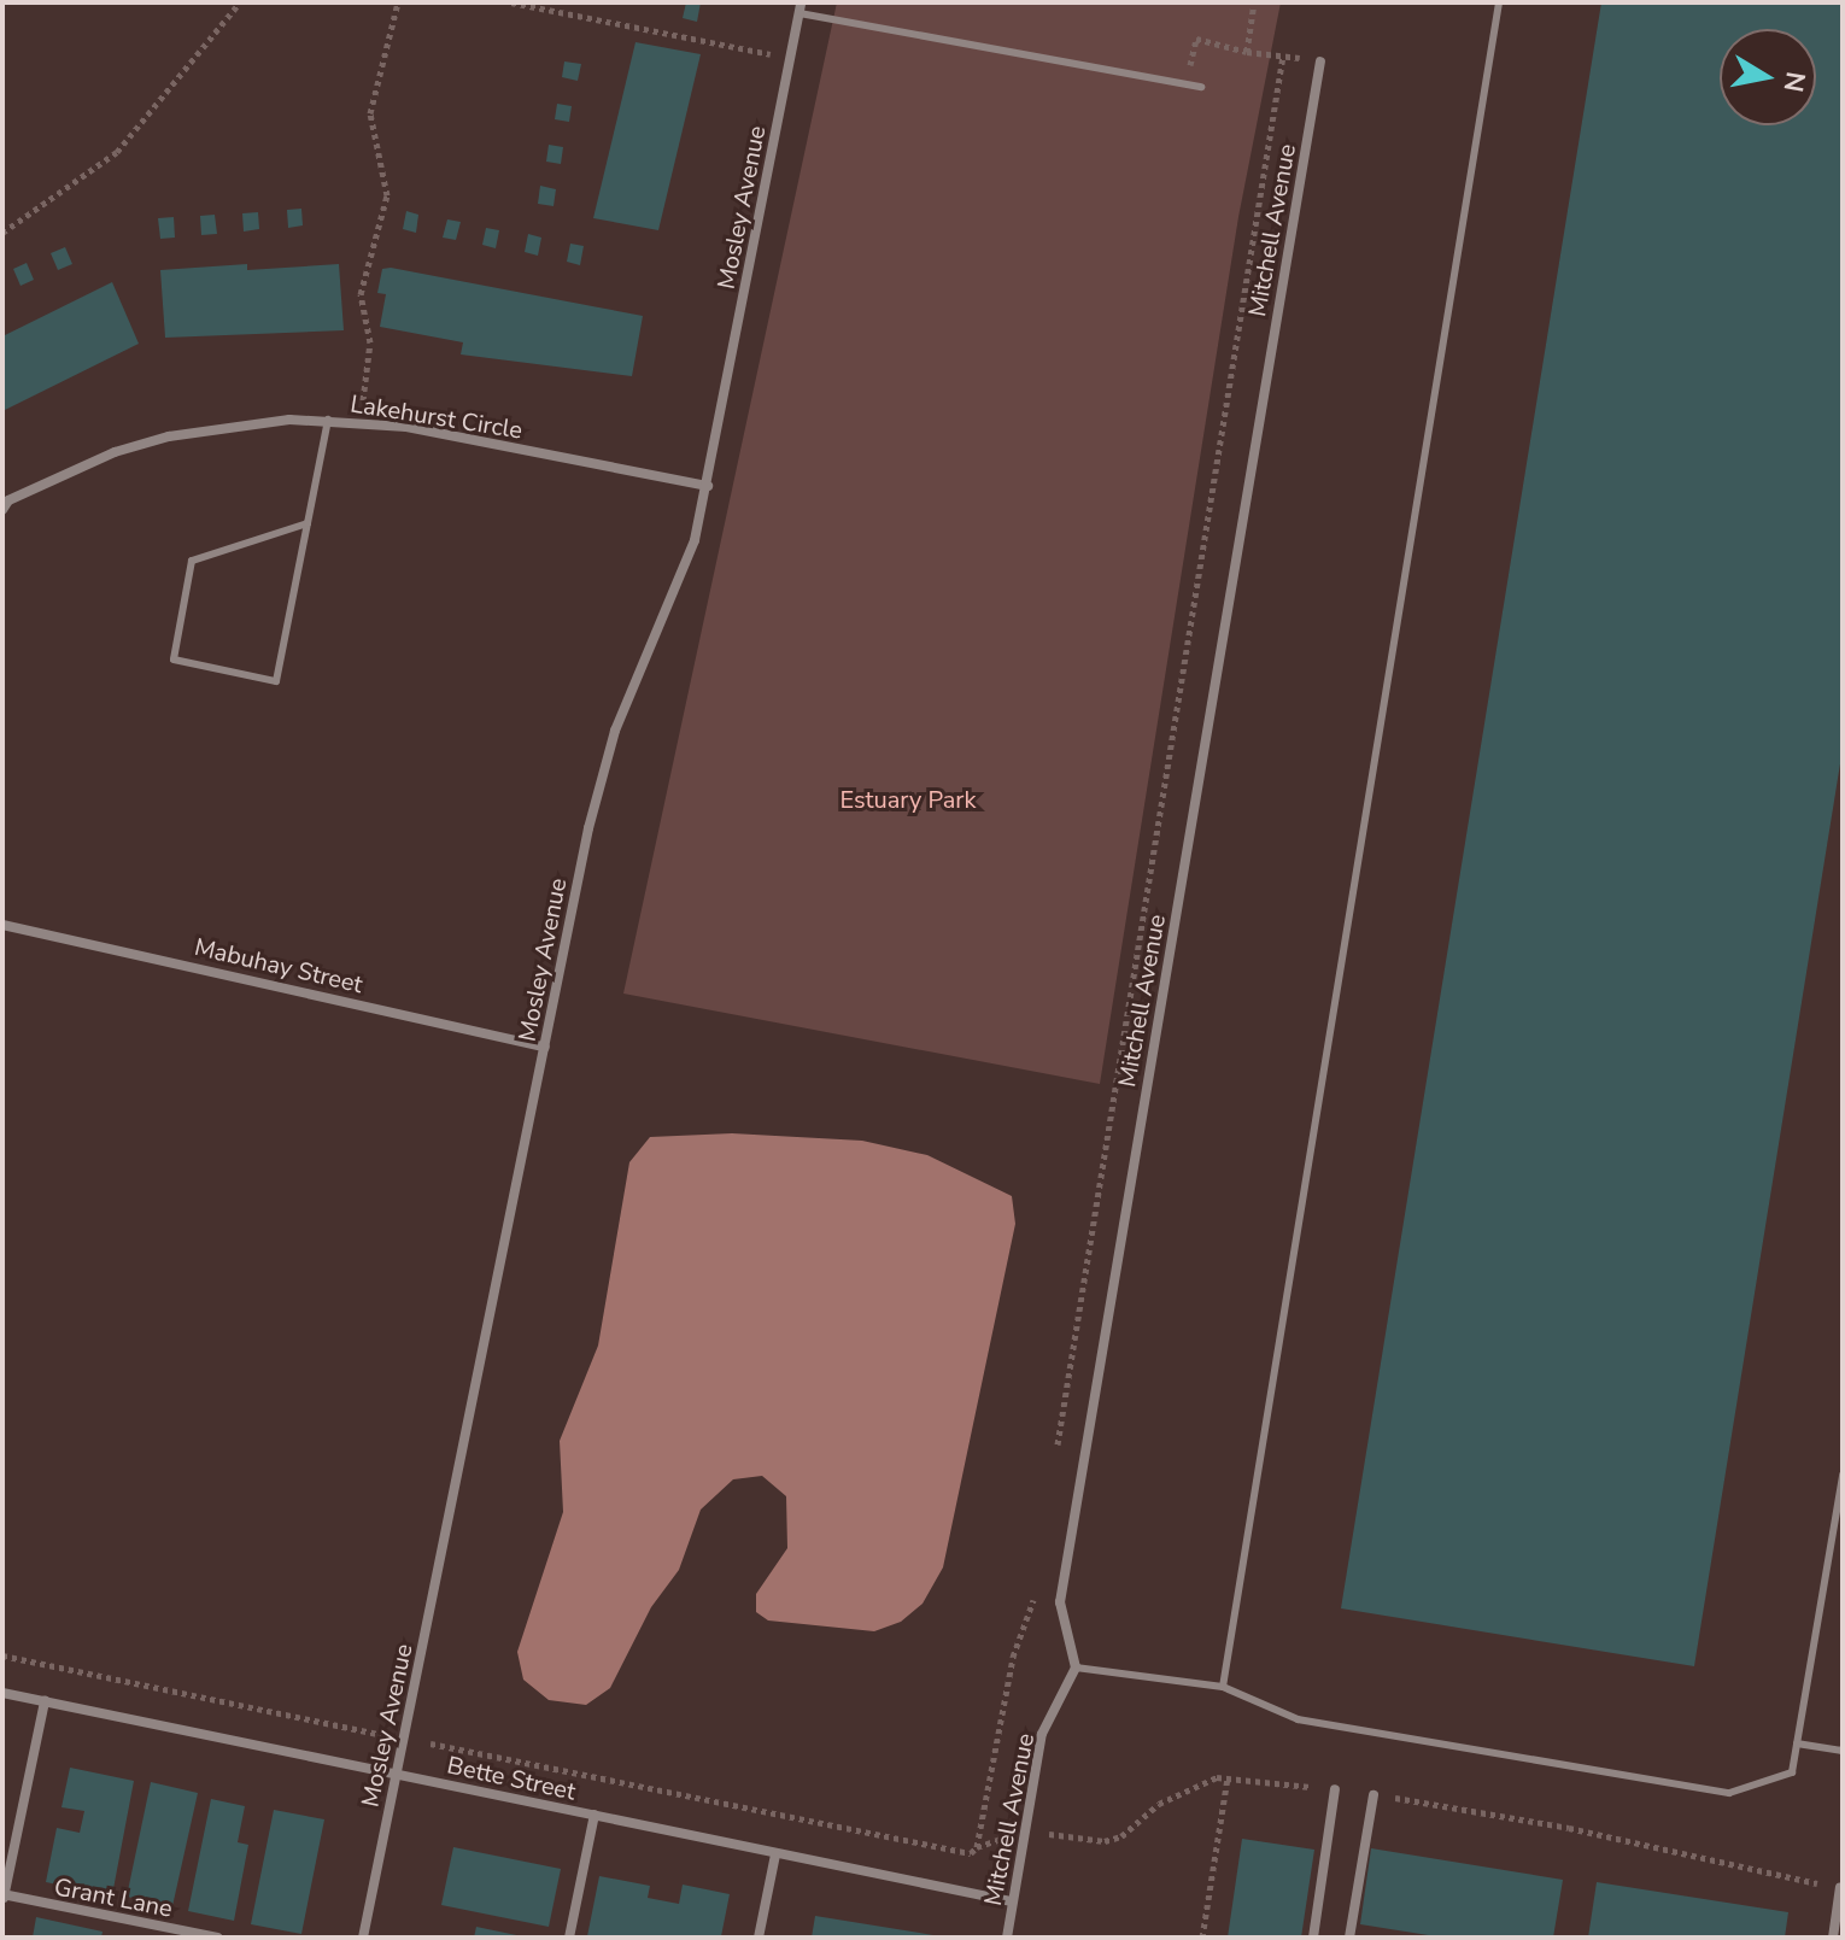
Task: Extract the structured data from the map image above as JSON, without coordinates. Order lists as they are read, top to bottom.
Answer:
{
  "streets": {
    "street": [
      "Mosley Avenue",
      "Mitchell Avenue",
      "Lakehurst Circle",
      "Mabuhay Street",
      "Bette Street",
      "Grant Lane"
    ]
  },
  "crossings": [
    ["Mosley Avenue", "Lakehurst Circle"],
    ["Mosley Avenue", "Mabuhay Street"],
    ["Mosley Avenue", "Bette Street"],
    ["Mitchell Avenue", "Bette Street"]
  ],
  "parks": ["Estuary Park"],
  "north": "right"
}
